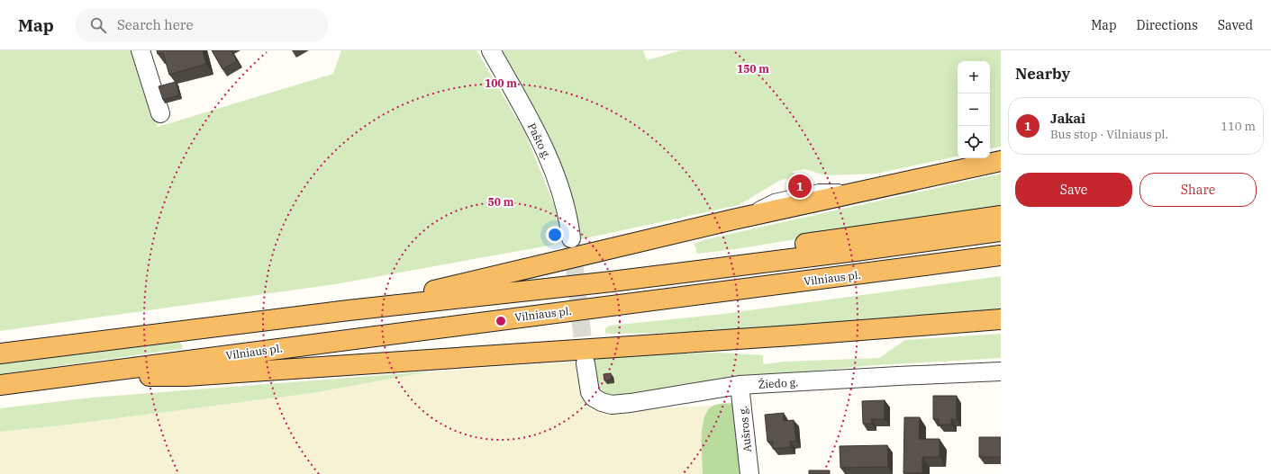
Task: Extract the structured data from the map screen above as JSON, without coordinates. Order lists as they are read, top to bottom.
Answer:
{
  "streets": {
    "highway": ["Vilniaus pl."],
    "street": ["Pašto g.", "Žiedo g.", "Aušros g."]
  },
  "crossings": [
    ["Žiedo g.", "Aušros g."]
  ],
  "page": {
    "header": "Map",
    "search": "Search here",
    "nav": ["Map", "Directions", "Saved"],
    "heading": "Nearby",
    "map_buttons": ["+", "−"],
    "list": [
      {
        "mark": "1",
        "name": "Jakai",
        "note": "Bus stop · Vilniaus pl.",
        "value": "110 m"
      }
    ],
    "buttons": ["Save", "Share"],
    "pins": "1"
  },
  "rings": ["150 m", "100 m", "50 m"]
}
